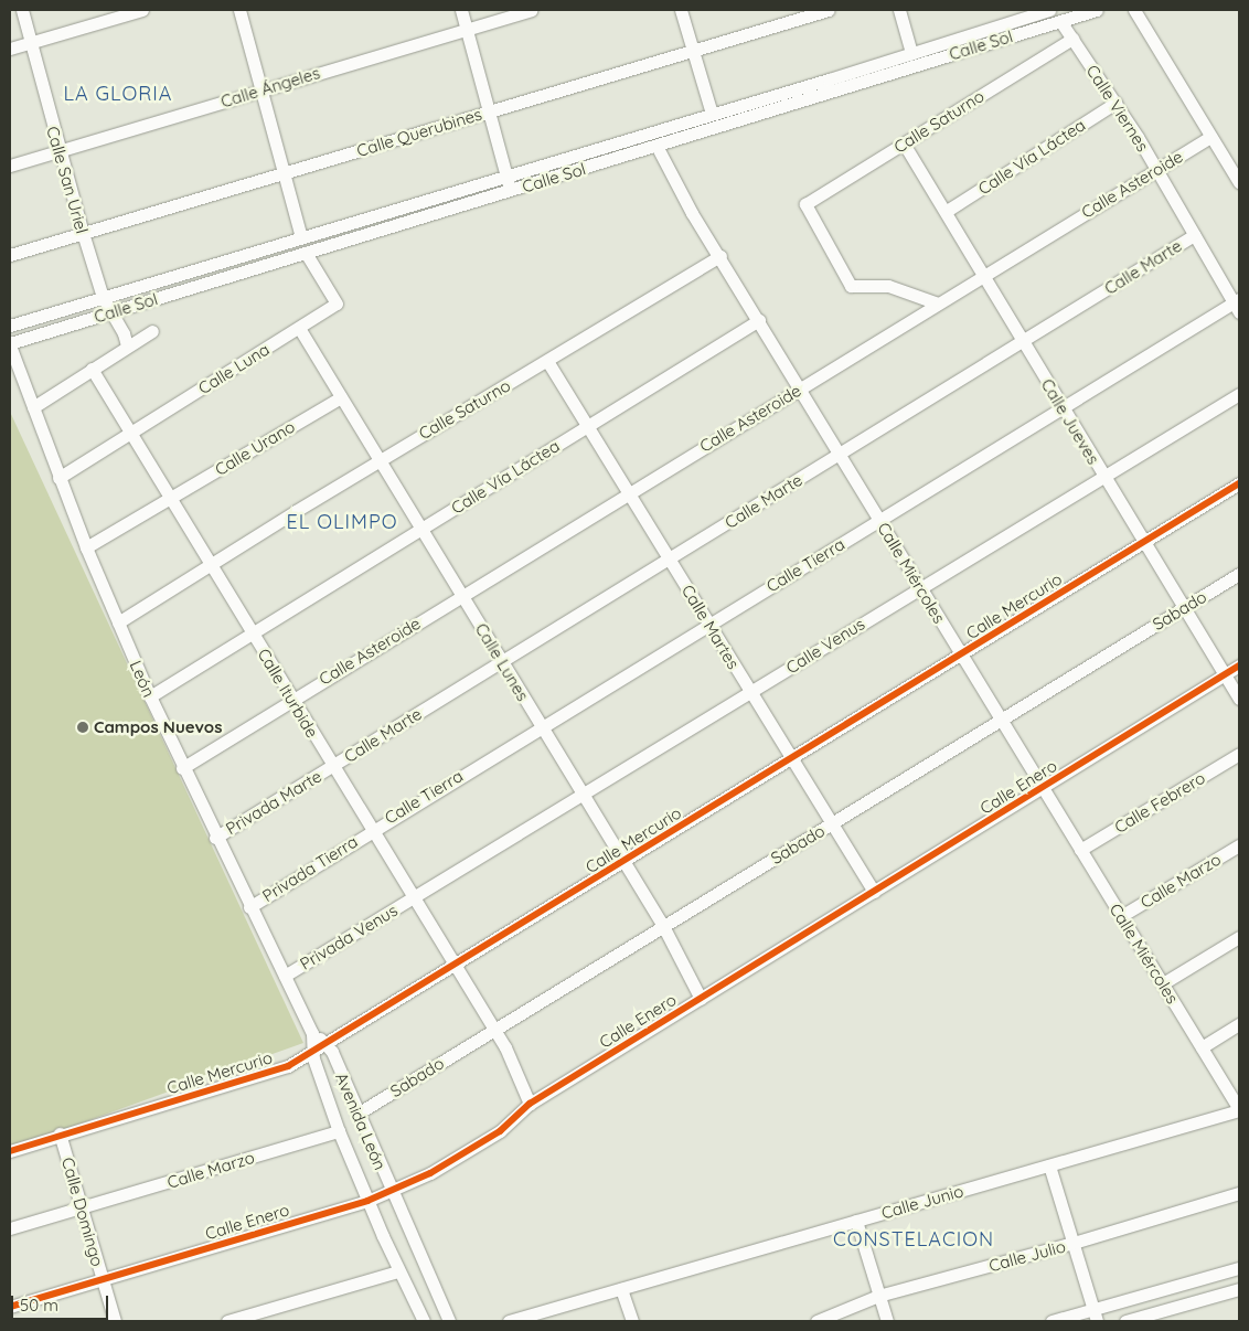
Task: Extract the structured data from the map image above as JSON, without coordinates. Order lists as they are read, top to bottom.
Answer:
{
  "streets": {
    "street": [
      "Calle Sol",
      "Calle Ángeles",
      "Calle Viernes",
      "Calle Saturno",
      "Calle Querubines",
      "Calle Vía Láctea",
      "Calle San Uriel",
      "Calle Asteroide",
      "Calle Marte",
      "Calle Luna",
      "Calle Jueves",
      "Calle Urano",
      "Calle Tierra",
      "Calle Miércoles",
      "Calle Mercurio",
      "Sabado",
      "Calle Martes",
      "Calle Venus",
      "Calle Lunes",
      "León",
      "Calle Iturbide",
      "Calle Enero",
      "Privada Marte",
      "Calle Febrero",
      "Privada Tierra",
      "Calle Marzo",
      "Privada Venus",
      "Avenida León",
      "Calle Junio",
      "Calle Domingo",
      "Calle Julio"
    ]
  },
  "crossings": [
    ["Calle Sol", "Calle Viernes"],
    ["Calle Sol", "Calle San Uriel"],
    ["Calle Sol", "Calle Luna"],
    ["Calle Sol", "Calle Miércoles"],
    ["Calle Sol", "León"],
    ["Calle Ángeles", "Calle San Uriel"],
    ["Calle Viernes", "Calle Saturno"],
    ["Calle Viernes", "Calle Vía Láctea"],
    ["Calle Viernes", "Calle Asteroide"],
    ["Calle Viernes", "Calle Marte"],
    ["Calle Viernes", "Calle Tierra"],
    ["Calle Saturno", "Calle Asteroide"],
    ["Calle Saturno", "Calle Jueves"],
    ["Calle Saturno", "Calle Miércoles"],
    ["Calle Saturno", "Calle Martes"],
    ["Calle Saturno", "Calle Lunes"],
    ["Calle Saturno", "León"],
    ["Calle Saturno", "Calle Iturbide"],
    ["Calle Querubines", "Calle San Uriel"],
    ["Calle Vía Láctea", "Calle Jueves"],
    ["Calle Vía Láctea", "Calle Miércoles"],
    ["Calle Vía Láctea", "Calle Martes"],
    ["Calle Vía Láctea", "Calle Lunes"],
    ["Calle Vía Láctea", "León"],
    ["Calle Vía Láctea", "Calle Iturbide"],
    ["Calle Asteroide", "Calle Jueves"],
    ["Calle Asteroide", "Calle Miércoles"],
    ["Calle Asteroide", "Calle Martes"],
    ["Calle Asteroide", "Calle Lunes"],
    ["Calle Asteroide", "León"],
    ["Calle Asteroide", "Calle Iturbide"],
    ["Calle Marte", "Calle Jueves"],
    ["Calle Marte", "Calle Miércoles"],
    ["Calle Marte", "Calle Martes"],
    ["Calle Marte", "Calle Lunes"],
    ["Calle Marte", "Calle Iturbide"],
    ["Calle Marte", "Privada Marte"],
    ["Calle Luna", "Calle Lunes"],
    ["Calle Luna", "León"],
    ["Calle Luna", "Calle Iturbide"],
    ["Calle Jueves", "Calle Tierra"],
    ["Calle Jueves", "Calle Mercurio"],
    ["Calle Jueves", "Sabado"],
    ["Calle Jueves", "Calle Venus"],
    ["Calle Jueves", "Calle Enero"],
    ["Calle Urano", "Calle Lunes"],
    ["Calle Urano", "León"],
    ["Calle Urano", "Calle Iturbide"],
    ["Calle Tierra", "Calle Miércoles"],
    ["Calle Tierra", "Calle Martes"],
    ["Calle Tierra", "Calle Lunes"],
    ["Calle Tierra", "Calle Iturbide"],
    ["Calle Tierra", "Privada Tierra"],
    ["Calle Miércoles", "Calle Mercurio"],
    ["Calle Miércoles", "Sabado"],
    ["Calle Miércoles", "Calle Venus"],
    ["Calle Miércoles", "Calle Enero"],
    ["Calle Miércoles", "Calle Febrero"],
    ["Calle Miércoles", "Calle Marzo"],
    ["Calle Miércoles", "Calle Junio"],
    ["Calle Mercurio", "Calle Martes"],
    ["Calle Mercurio", "Calle Lunes"],
    ["Calle Mercurio", "León"],
    ["Calle Mercurio", "Calle Iturbide"],
    ["Calle Mercurio", "Avenida León"],
    ["Calle Mercurio", "Calle Domingo"],
    ["Sabado", "Calle Martes"],
    ["Sabado", "Calle Lunes"],
    ["Sabado", "Calle Iturbide"],
    ["Sabado", "Avenida León"],
    ["Calle Martes", "Calle Venus"],
    ["Calle Martes", "Calle Enero"],
    ["Calle Venus", "Calle Lunes"],
    ["Calle Venus", "Calle Iturbide"],
    ["Calle Venus", "Privada Venus"],
    ["Calle Lunes", "Calle Enero"],
    ["León", "Privada Marte"],
    ["León", "Privada Tierra"],
    ["León", "Privada Venus"],
    ["León", "Avenida León"],
    ["Calle Iturbide", "Calle Enero"],
    ["Calle Iturbide", "Privada Marte"],
    ["Calle Iturbide", "Privada Tierra"],
    ["Calle Iturbide", "Privada Venus"],
    ["Calle Enero", "Avenida León"],
    ["Calle Enero", "Calle Domingo"],
    ["Calle Marzo", "Avenida León"],
    ["Calle Marzo", "Calle Domingo"]
  ],
  "districts": ["LA GLORIA", "EL OLIMPO", "CONSTELACION"],
  "places": ["Campos Nuevos"],
  "scale_bar": "50 m"
}
